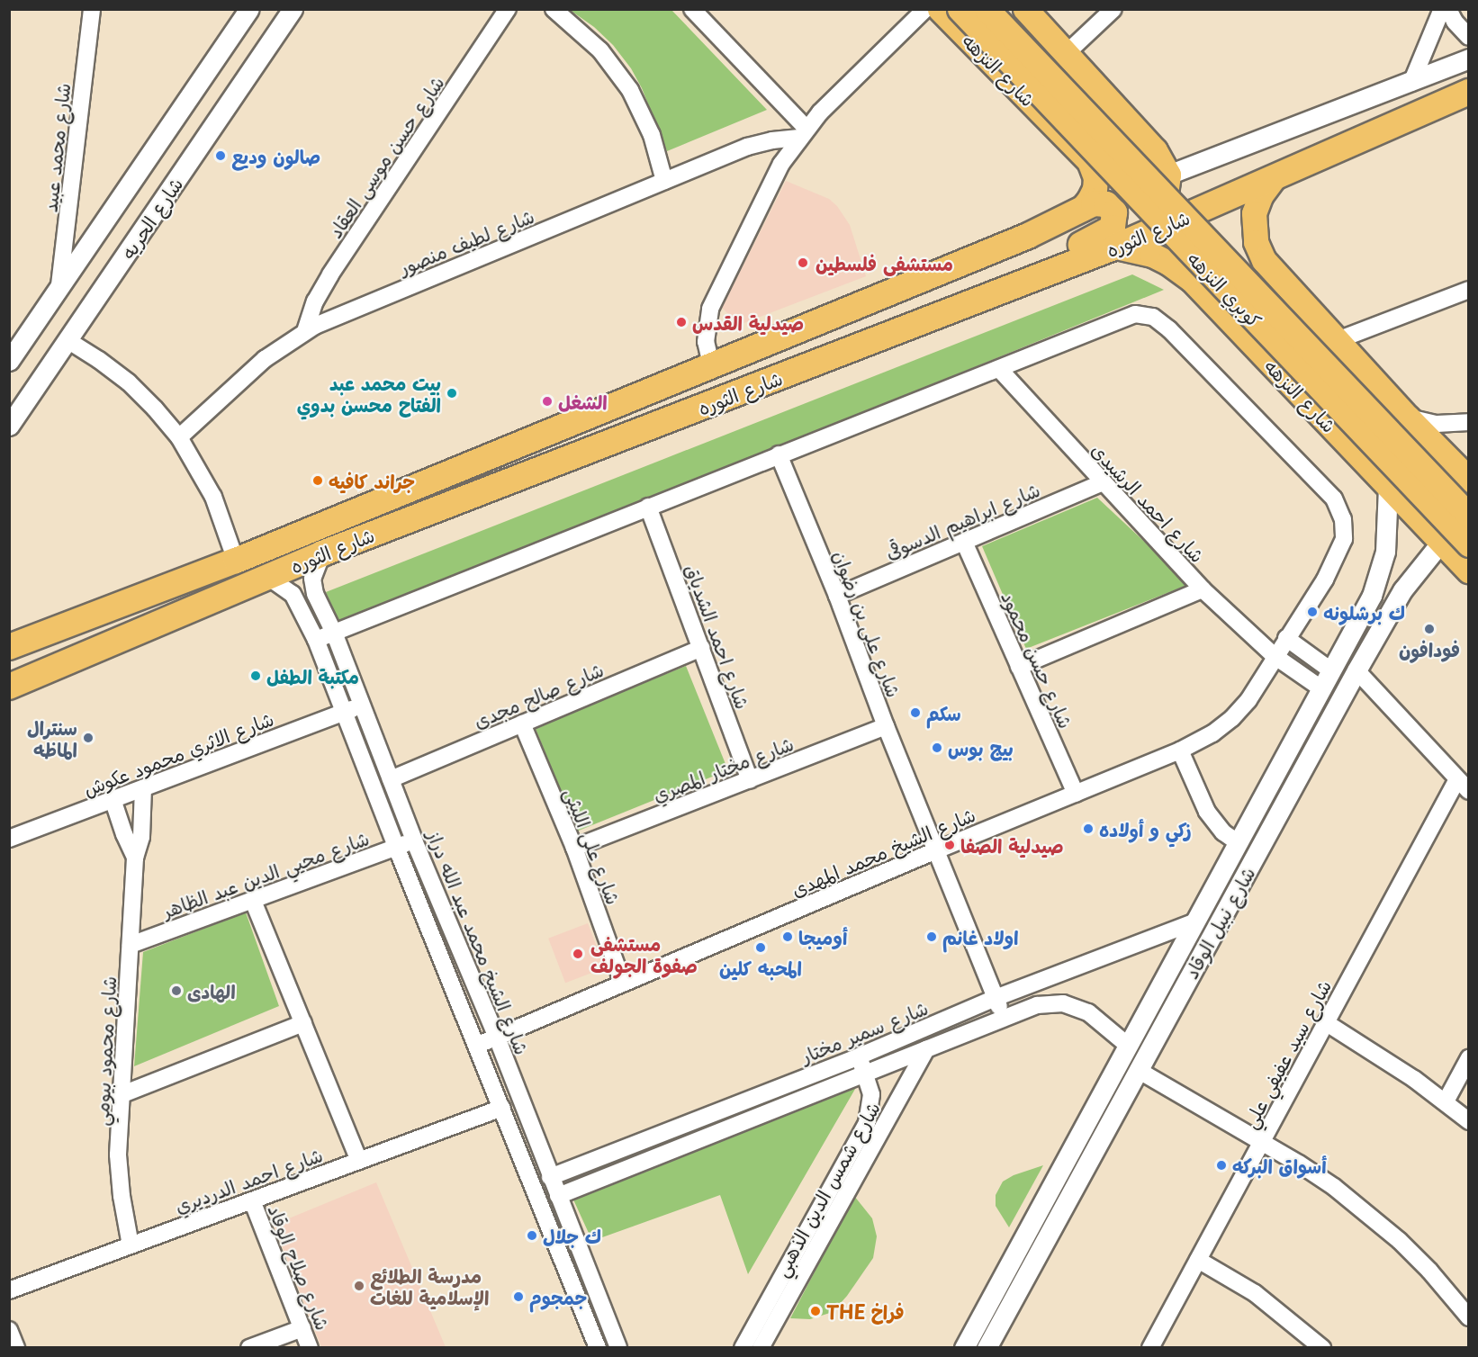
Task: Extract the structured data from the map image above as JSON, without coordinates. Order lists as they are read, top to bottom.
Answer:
{
  "streets": {
    "highway": ["شارع الثوره"],
    "main road": ["شارع النزهه", "كوبري النزهه"],
    "street": [
      "شارع محمد عبيد",
      "شارع حسن موسى العقاد",
      "شارع الحريه",
      "شارع لطيف منصور",
      "شارع احمد الرشيدى",
      "شارع ابراهيم الدسوقى",
      "شارع على بن رضوان",
      "شارع احمد الشدياق",
      "شارع حسن محمود",
      "شارع صالح مجدى",
      "شارع الاثري محمود عكوش",
      "شارع مختار المصري",
      "شارع على الليثى",
      "شارع الشيخ محمد المهدى",
      "شارع محيي الدين عبد الظاهر",
      "شارع نبيل الوقاد",
      "شارع الشيخ محمد عبد الله دراز",
      "شارع سمير مختار",
      "شارع محمود بيومي",
      "شارع سيد عفيفي علي",
      "شارع احمد الدرديري",
      "شارع شمس الدين الذهبي",
      "شارع صلاح الوقاد"
    ]
  },
  "crossings": [
    ["شارع النزهه", "شارع الثوره"],
    ["شارع النزهه", "شارع نبيل الوقاد"],
    ["شارع محمد عبيد", "شارع الحريه"],
    ["شارع حسن موسى العقاد", "شارع لطيف منصور"],
    ["شارع الثوره", "شارع الشيخ محمد عبد الله دراز"],
    ["شارع احمد الرشيدى", "شارع ابراهيم الدسوقى"],
    ["شارع احمد الرشيدى", "شارع الشيخ محمد المهدى"],
    ["شارع احمد الرشيدى", "شارع نبيل الوقاد"],
    ["شارع ابراهيم الدسوقى", "شارع على بن رضوان"],
    ["شارع ابراهيم الدسوقى", "شارع حسن محمود"],
    ["شارع على بن رضوان", "شارع مختار المصري"],
    ["شارع على بن رضوان", "شارع الشيخ محمد المهدى"],
    ["شارع على بن رضوان", "شارع سمير مختار"],
    ["شارع احمد الشدياق", "شارع صالح مجدى"],
    ["شارع احمد الشدياق", "شارع مختار المصري"],
    ["شارع احمد الشدياق", "شارع الشيخ محمد المهدى"],
    ["شارع حسن محمود", "شارع الشيخ محمد المهدى"],
    ["شارع صالح مجدى", "شارع على الليثى"],
    ["شارع صالح مجدى", "شارع الشيخ محمد عبد الله دراز"],
    ["شارع الاثري محمود عكوش", "شارع الشيخ محمد عبد الله دراز"],
    ["شارع الاثري محمود عكوش", "شارع محمود بيومي"],
    ["شارع مختار المصري", "شارع على الليثى"],
    ["شارع على الليثى", "شارع الشيخ محمد المهدى"],
    ["شارع الشيخ محمد المهدى", "شارع الشيخ محمد عبد الله دراز"],
    ["شارع محيي الدين عبد الظاهر", "شارع الشيخ محمد عبد الله دراز"],
    ["شارع محيي الدين عبد الظاهر", "شارع محمود بيومي"],
    ["شارع نبيل الوقاد", "شارع سمير مختار"],
    ["شارع الشيخ محمد عبد الله دراز", "شارع سمير مختار"],
    ["شارع سمير مختار", "شارع شمس الدين الذهبي"],
    ["شارع محمود بيومي", "شارع احمد الدرديري"],
    ["شارع احمد الدرديري", "شارع صلاح الوقاد"]
  ],
  "places": [
    "صالون وديع",
    "مستشفى فلسطين",
    "صيدلية القدس",
    "بيت محمد عبد الفتاح محسن بدوي",
    "الشغل",
    "جراند كافيه",
    "ك برشلونه",
    "فودافون",
    "مكتبة الطفل",
    "سكم",
    "سنترال الماظه",
    "بيج بوس",
    "زكي و أولاده",
    "صيدلية الصفا",
    "أوميجا",
    "اولاد غانم",
    "المحبه كلين",
    "مستشفى صفوة الجولف",
    "الهادى",
    "أسواق البركه",
    "ك جلال",
    "مدرسة الطلائع الإسلامية للغات",
    "جمجوم",
    "THE فراخ"
  ]
}
